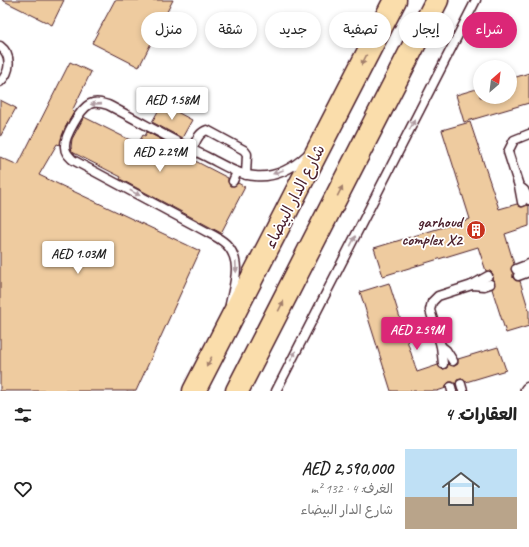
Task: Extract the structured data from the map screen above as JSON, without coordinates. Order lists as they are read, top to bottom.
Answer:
{
  "streets": {
    "main road": ["شارع الدار البيضاء"]
  },
  "places": {
    "building": ["garhoud complex X2"]
  },
  "north": "top right",
  "page": {
    "chip": [
      "شراء",
      "إيجار",
      "تصفية",
      "جديد",
      "شقة",
      "منزل"
    ],
    "price": [
      "AED 1.58M",
      "AED 2.29M",
      "AED 1.03M",
      "AED 2.59M"
    ],
    "heading": "العقارات: 4",
    "list": [
      {
        "name": "AED 2,590,000",
        "note": "الغرف: 4 · 132 m² · شارع الدار البيضاء"
      }
    ]
  }
}
